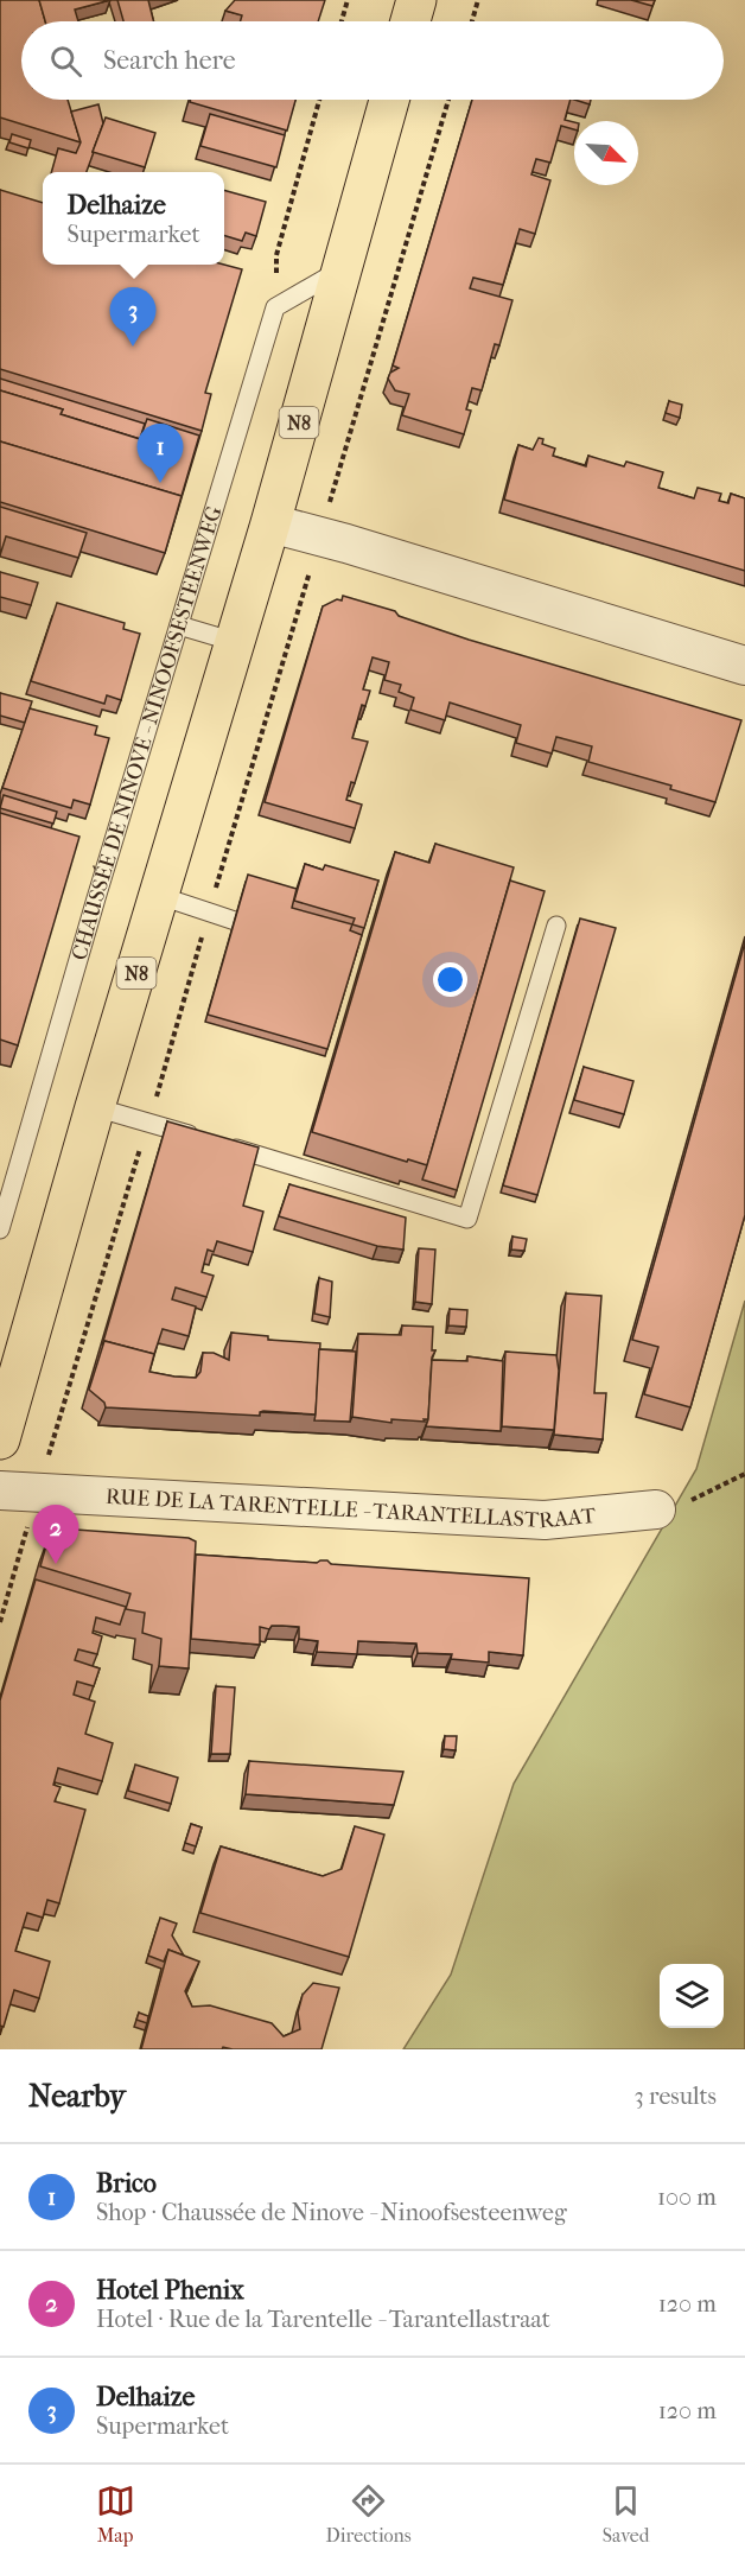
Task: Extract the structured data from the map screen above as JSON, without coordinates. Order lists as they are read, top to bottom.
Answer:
{
  "streets": {
    "main road": ["N8"],
    "street": ["RUE DE LA TARENTELLE - TARANTELLASTRAAT"],
    "lane": ["CHAUSSÉE DE NINOVE - NINOOFSESTEENWEG"]
  },
  "north": "bottom right",
  "page": {
    "search": "Search here",
    "popup": ["Delhaize", "Supermarket"],
    "pins": ["3", "1", "2"],
    "heading": ["Nearby", "3 results"],
    "list": [
      {
        "mark": "1",
        "name": "Brico",
        "note": "Shop · Chaussée de Ninove - Ninoofsesteenweg",
        "value": "100 m"
      },
      {
        "mark": "2",
        "name": "Hotel Phenix",
        "note": "Hotel · Rue de la Tarentelle - Tarantellastraat",
        "value": "120 m"
      },
      {
        "mark": "3",
        "name": "Delhaize",
        "note": "Supermarket",
        "value": "120 m"
      }
    ],
    "nav": ["Map", "Directions", "Saved"]
  }
}
